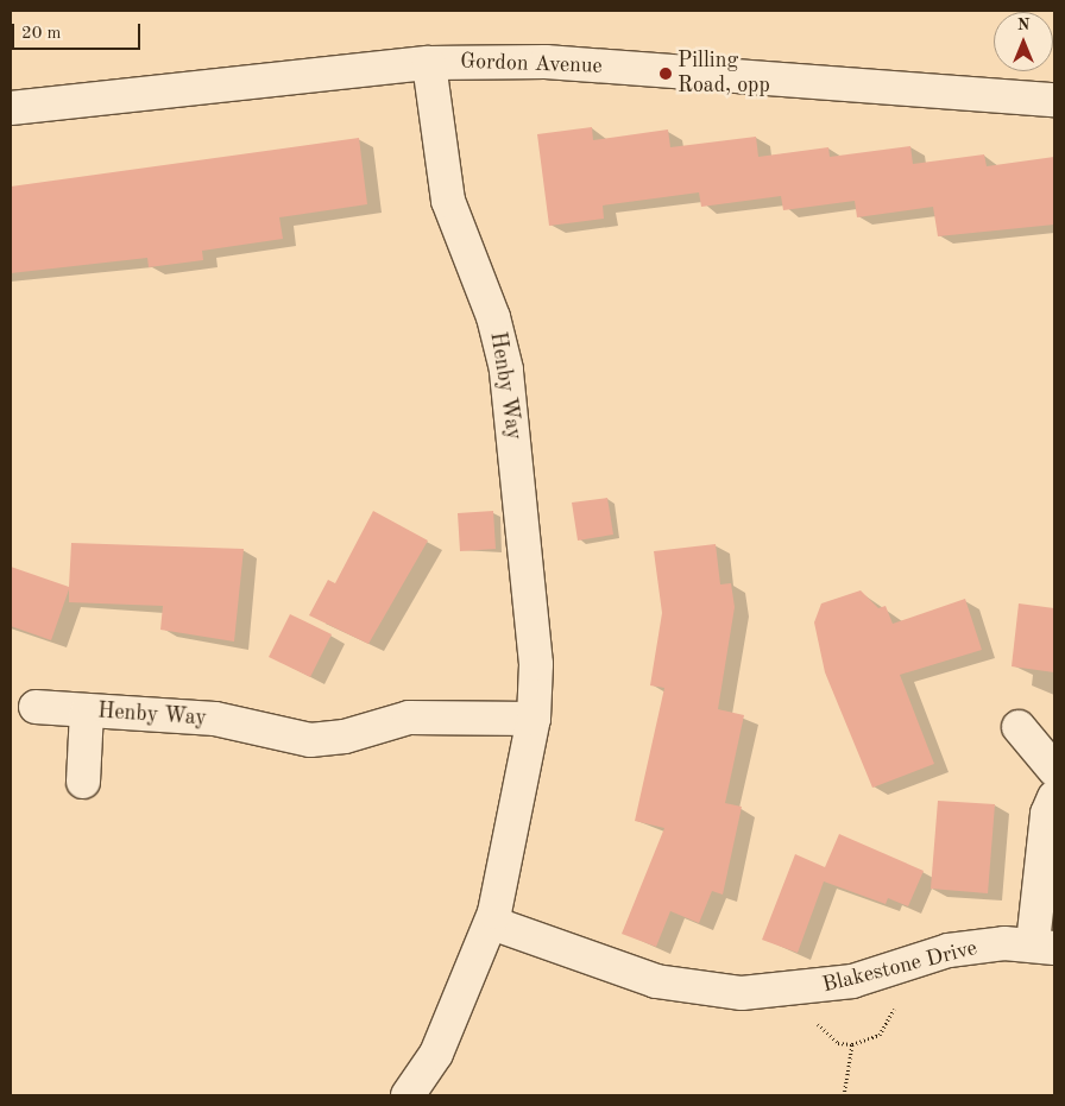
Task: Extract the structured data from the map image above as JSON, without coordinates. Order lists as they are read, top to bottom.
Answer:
{
  "streets": {
    "street": ["Gordon Avenue", "Henby Way", "Blakestone Drive"]
  },
  "crossings": [
    ["Gordon Avenue", "Henby Way"],
    ["Henby Way", "Blakestone Drive"]
  ],
  "places": ["Pilling Road, opp"],
  "scale_bar": "20 m",
  "north": "top"
}
